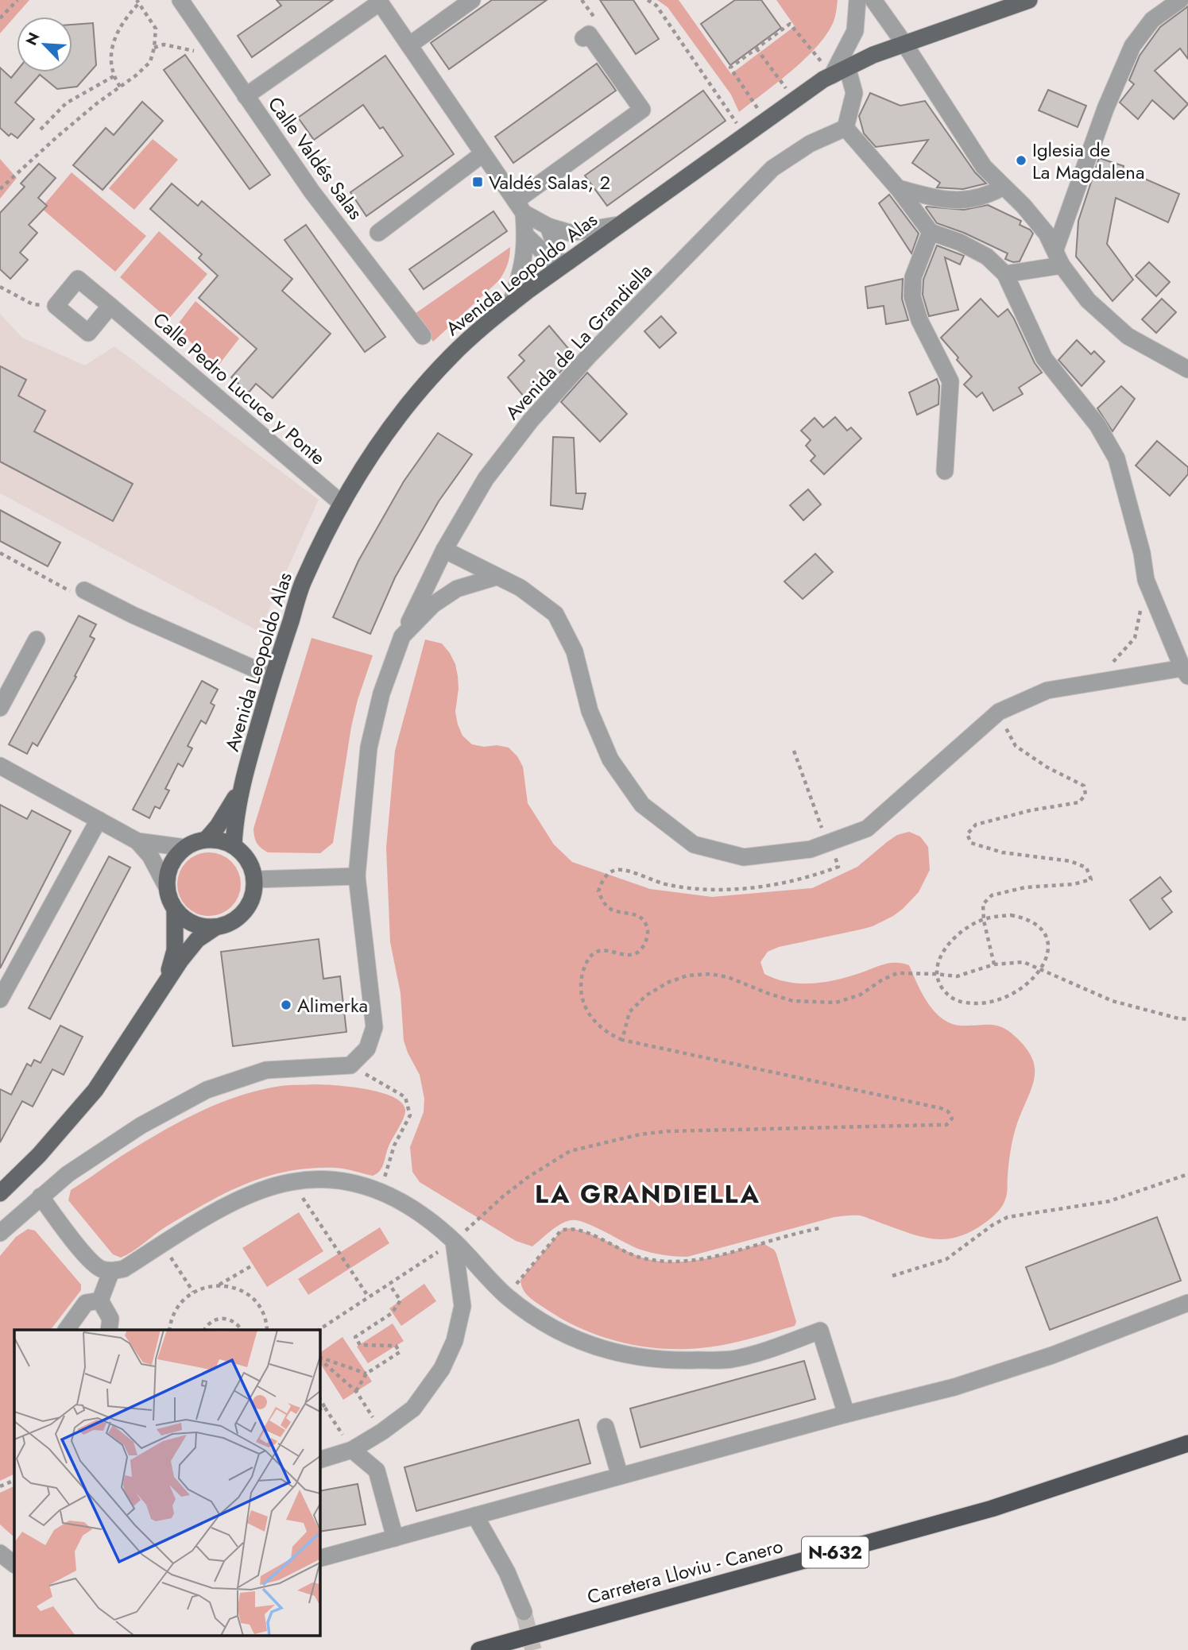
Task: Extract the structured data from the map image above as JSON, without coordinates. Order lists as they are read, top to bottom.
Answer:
{
  "streets": {
    "highway": ["N-632", "Carretera Lloviu - Canero"],
    "main road": ["Avenida Leopoldo Alas"],
    "street": ["Calle Valdés Salas", "Avenida de La Grandiella", "Calle Pedro Lucuce y Ponte"]
  },
  "crossings": [
    ["Avenida Leopoldo Alas", "Calle Pedro Lucuce y Ponte"]
  ],
  "districts": ["LA GRANDIELLA"],
  "places": {
    "other": ["Iglesia de La Magdalena", "Alimerka"],
    "transit": ["Valdés Salas, 2"]
  },
  "north": "top left"
}
